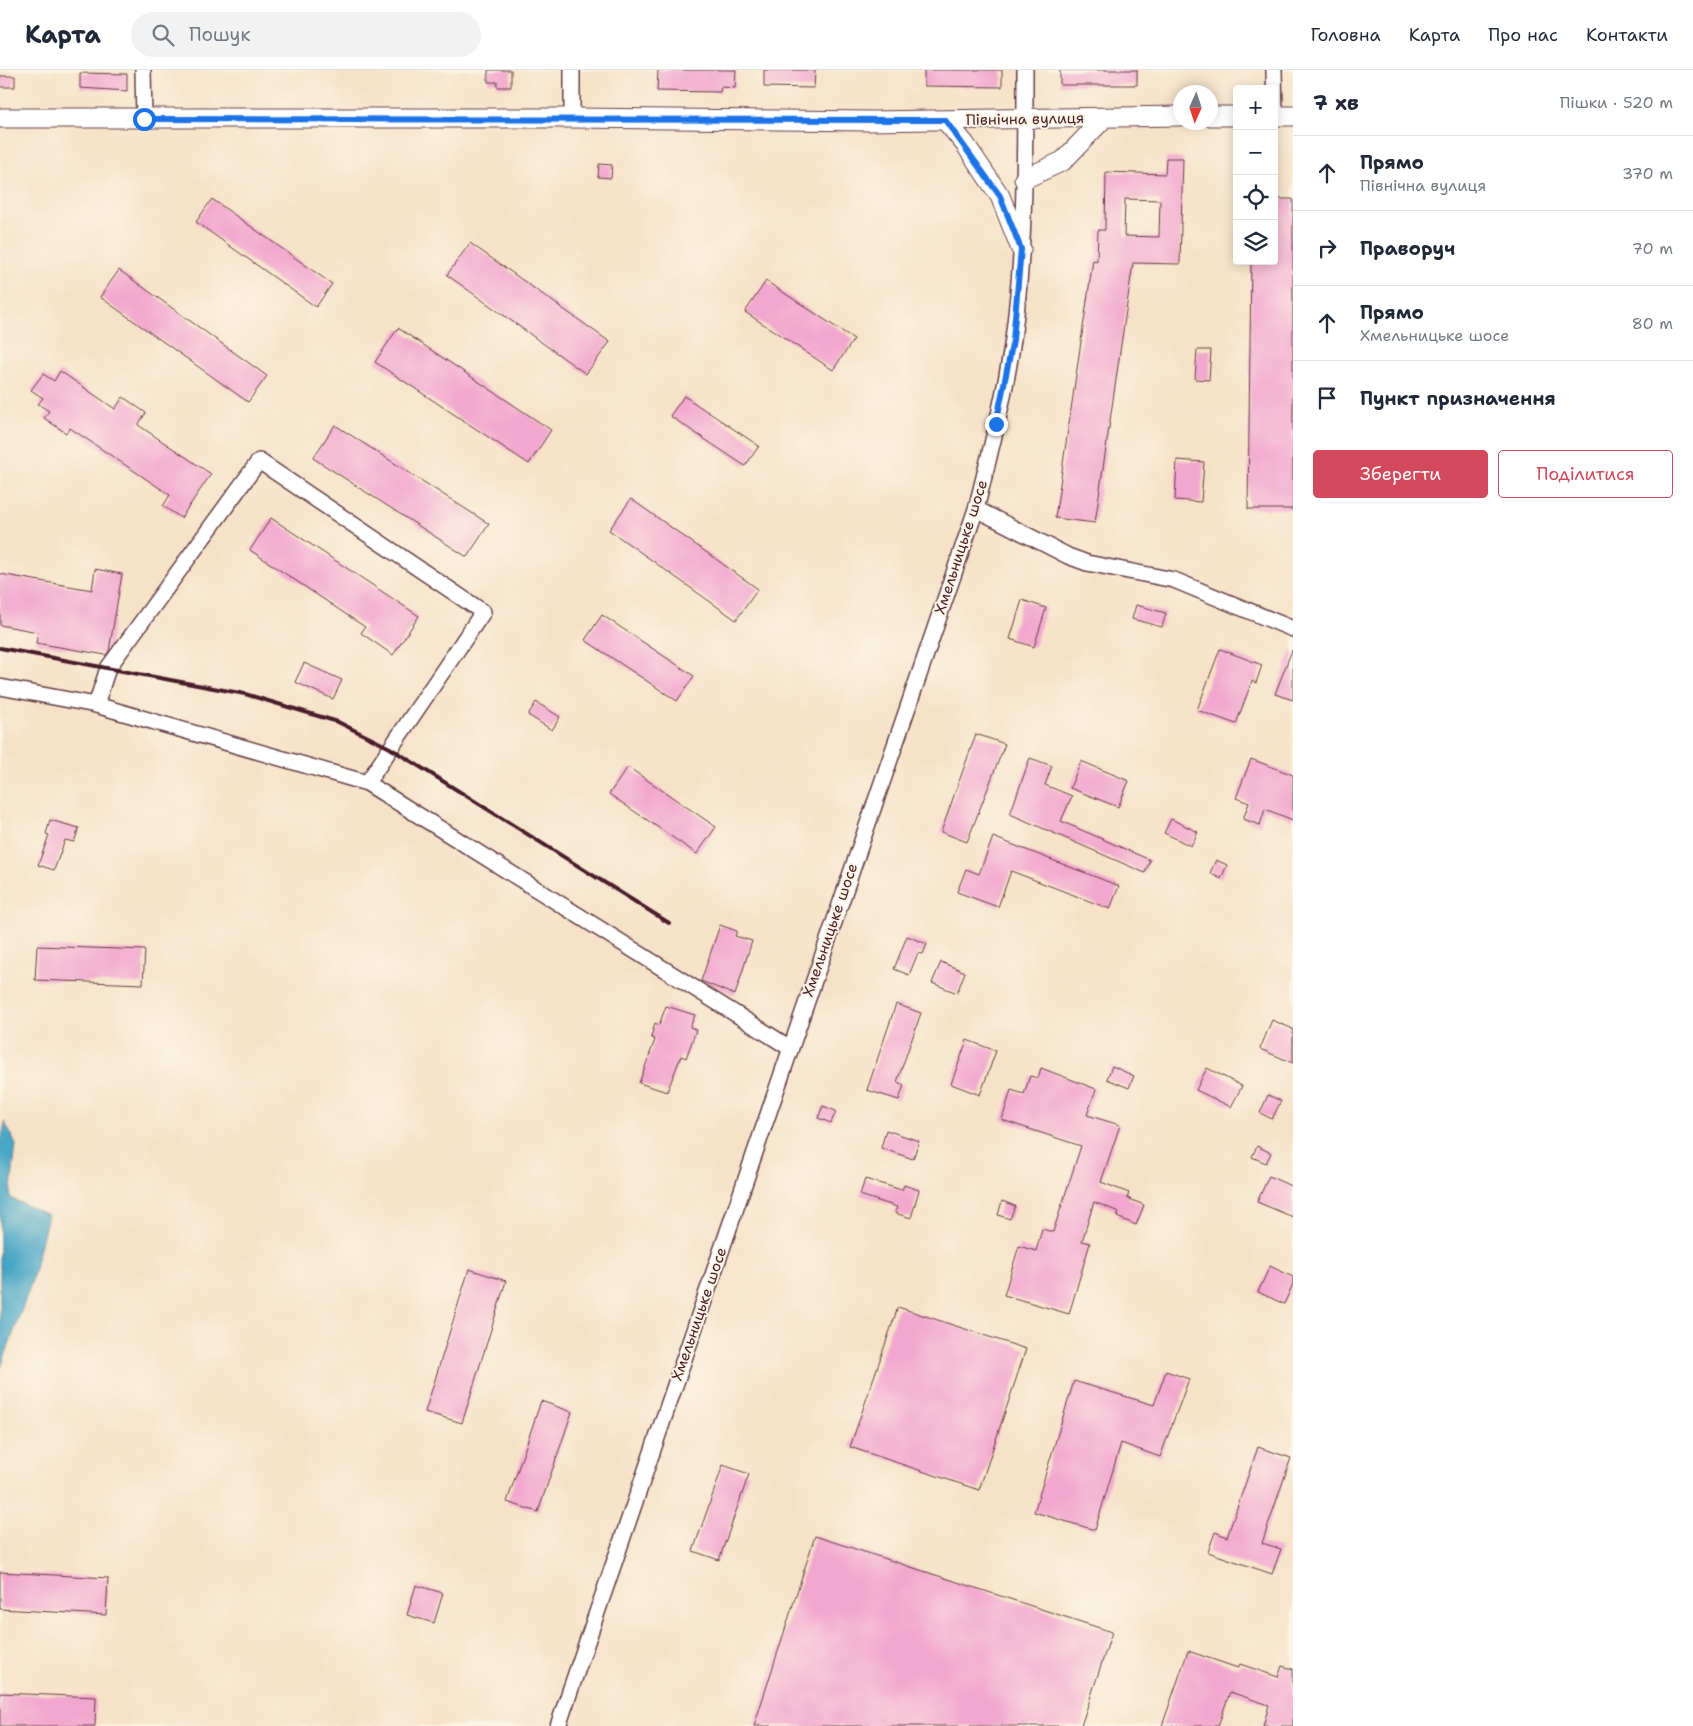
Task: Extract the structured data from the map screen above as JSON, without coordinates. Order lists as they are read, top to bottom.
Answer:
{
  "streets": {
    "main road": ["Північна вулиця"],
    "street": ["Хмельницьке шосе"]
  },
  "crossings": [
    ["Північна вулиця", "Хмельницьке шосе"]
  ],
  "north": "bottom",
  "page": {
    "header": "Карта",
    "search": "Пошук",
    "nav": [
      "Головна",
      "Карта",
      "Про нас",
      "Контакти"
    ],
    "heading": ["7 хв", "Пішки · 520 m"],
    "map_buttons": ["+", "−"],
    "list": [
      ["Прямо", "Північна вулиця", "370 m"],
      ["Праворуч", "70 m"],
      ["Прямо", "Хмельницьке шосе", "80 m"],
      "Пункт призначення"
    ],
    "buttons": ["Зберегти", "Поділитися"]
  }
}
